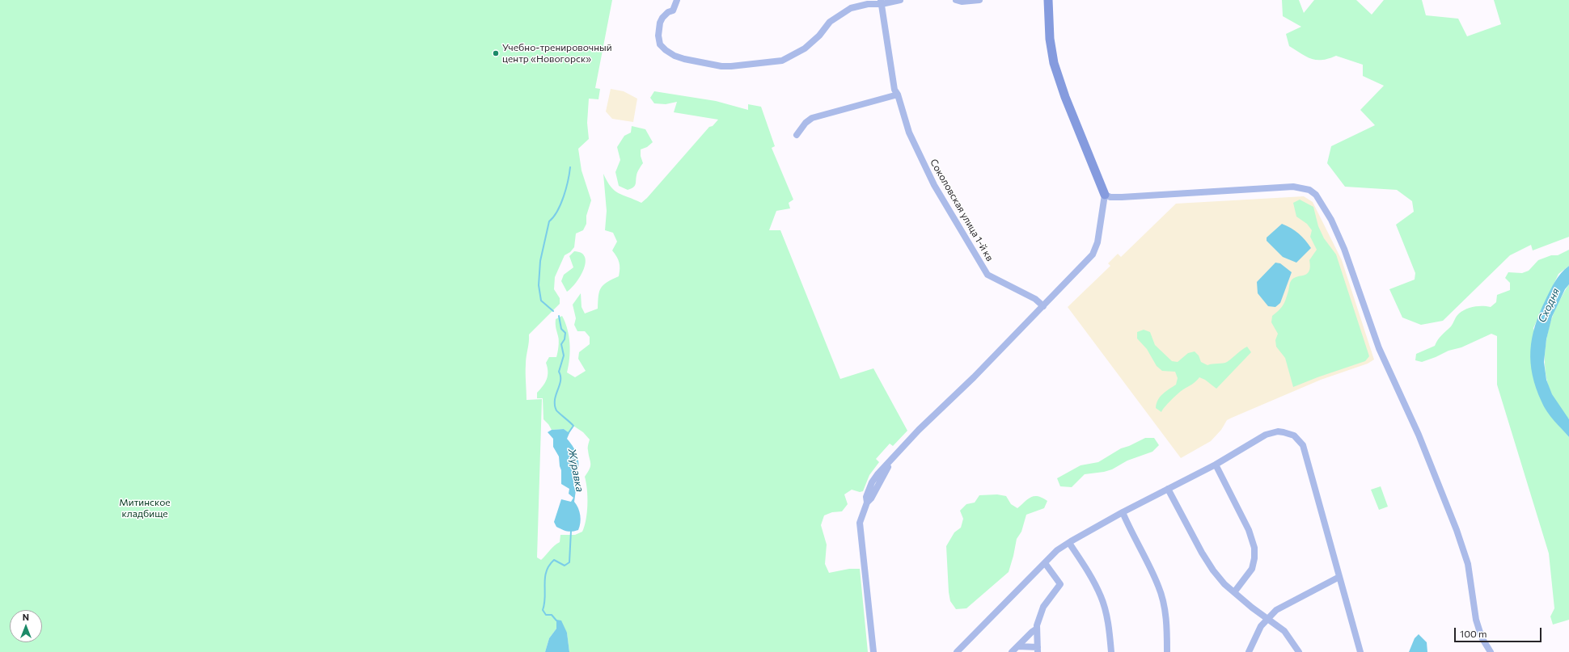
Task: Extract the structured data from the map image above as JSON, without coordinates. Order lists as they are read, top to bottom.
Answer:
{
  "streets": {
    "street": ["Соколовская улица 1-й кв"]
  },
  "water": ["Сходня", "Журавка"],
  "parks": ["Митинское кладбище"],
  "places": ["Учебно-тренировочный центр «Новогорск»"],
  "scale_bar": "100 m",
  "north": "top"
}
